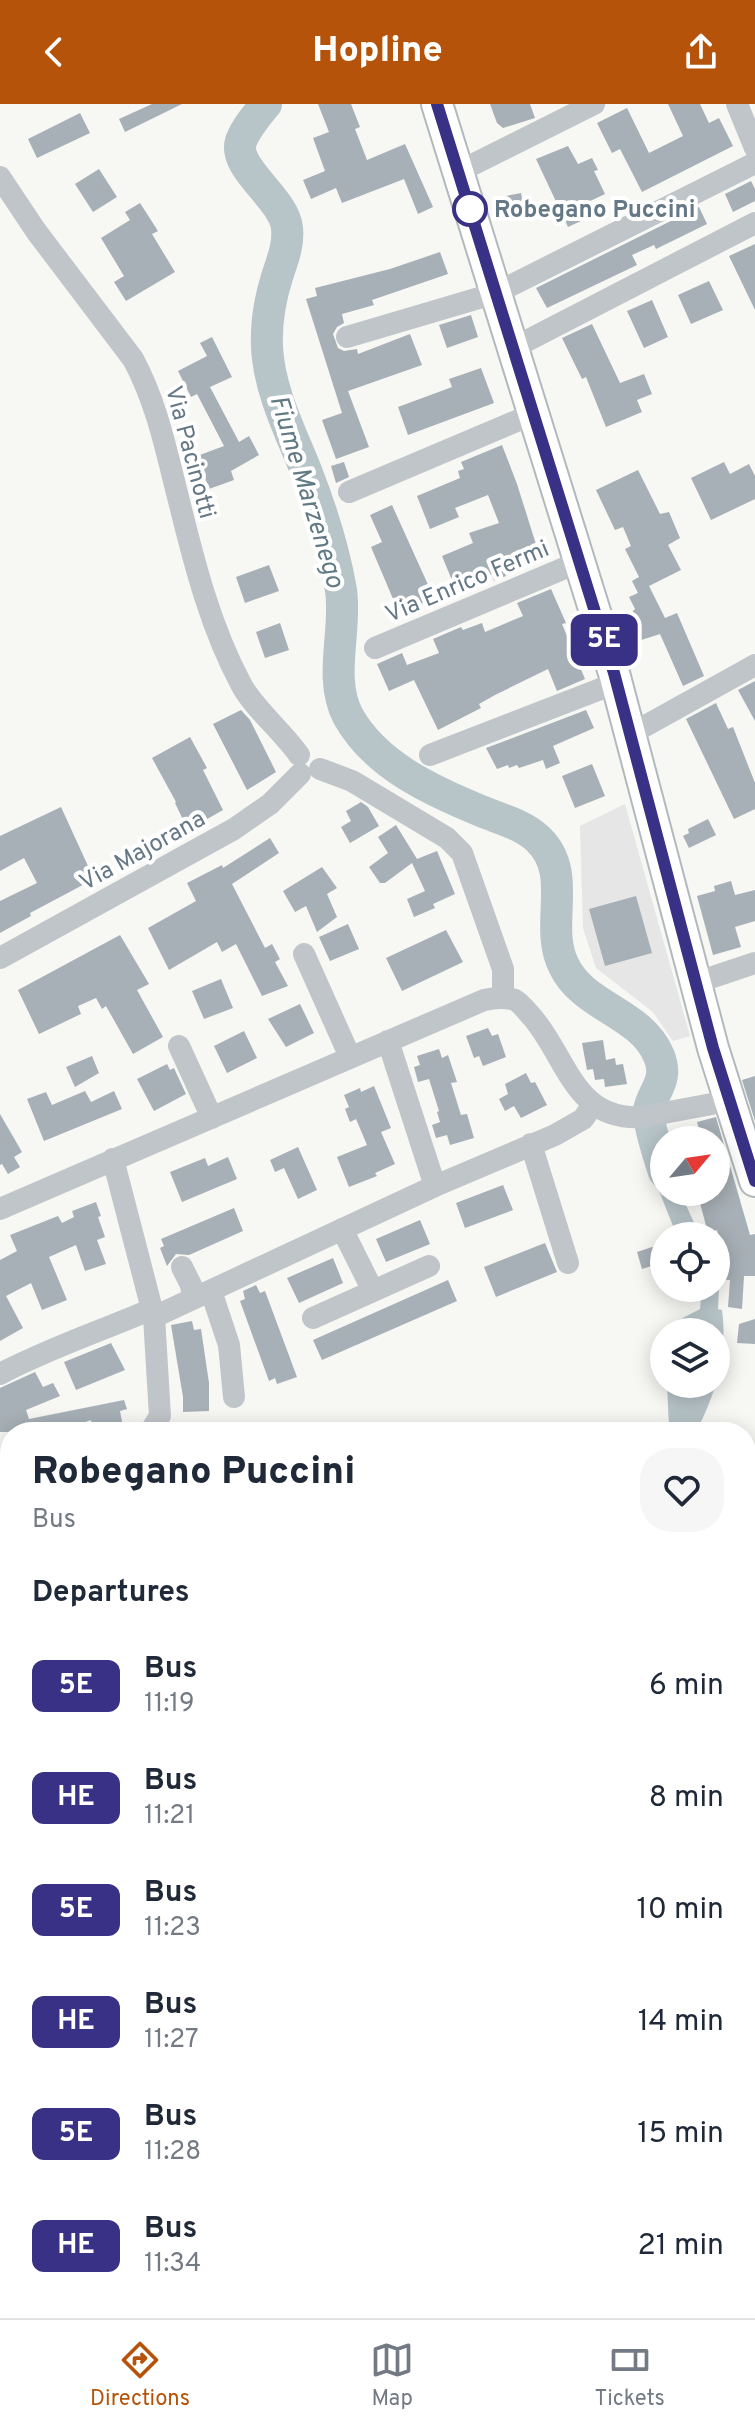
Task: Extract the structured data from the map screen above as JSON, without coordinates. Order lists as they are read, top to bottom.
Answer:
{
  "streets": {
    "street": ["Via Pacinotti", "Via Enrico Fermi", "Via Majorana"]
  },
  "crossings": [
    ["Via Pacinotti", "Via Majorana"]
  ],
  "water": ["Fiume Marzenego"],
  "places": ["Robegano Puccini"],
  "lines": ["bus line 5E"],
  "north": "top right",
  "page": {
    "header": "Hopline",
    "on_map": "5E",
    "heading": [
      ["Robegano Puccini", "Bus"],
      "Departures"
    ],
    "list": [
      {
        "mark": "5E",
        "name": "Bus",
        "note": "11:19",
        "value": "6 min"
      },
      {
        "mark": "HE",
        "name": "Bus",
        "note": "11:21",
        "value": "8 min"
      },
      {
        "mark": "5E",
        "name": "Bus",
        "note": "11:23",
        "value": "10 min"
      },
      {
        "mark": "HE",
        "name": "Bus",
        "note": "11:27",
        "value": "14 min"
      },
      {
        "mark": "5E",
        "name": "Bus",
        "note": "11:28",
        "value": "15 min"
      },
      {
        "mark": "HE",
        "name": "Bus",
        "note": "11:34",
        "value": "21 min"
      }
    ],
    "tabs": ["Directions", "Map", "Tickets"]
  }
}
